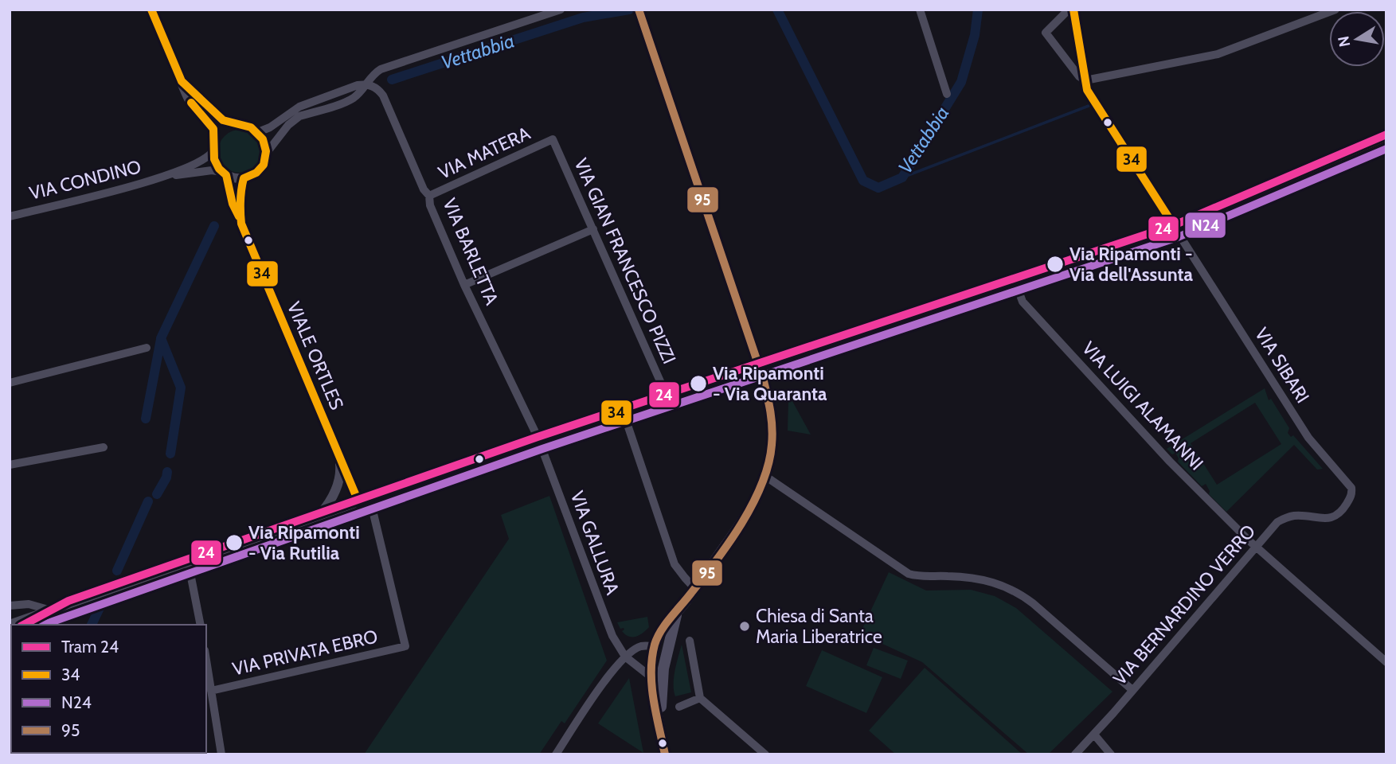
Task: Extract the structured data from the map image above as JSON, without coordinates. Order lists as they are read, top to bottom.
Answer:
{
  "streets": {
    "street": [
      "VIA MATERA",
      "VIA CONDINO",
      "VIA BARLETTA",
      "VIA GIAN FRANCESCO PIZZI",
      "VIALE ORTLES",
      "VIA SIBARI",
      "VIA LUIGI ALAMANNI",
      "VIA GALLURA",
      "VIA BERNARDINO VERRO",
      "VIA PRIVATA EBRO"
    ]
  },
  "crossings": [
    ["VIA MATERA", "VIA BARLETTA"],
    ["VIA MATERA", "VIA GIAN FRANCESCO PIZZI"],
    ["VIA CONDINO", "VIALE ORTLES"],
    ["VIA BARLETTA", "VIA GALLURA"],
    ["VIA SIBARI", "VIA BERNARDINO VERRO"],
    ["VIA LUIGI ALAMANNI", "VIA BERNARDINO VERRO"]
  ],
  "water": ["Vettabbia"],
  "places": [
    "Via Ripamonti - Via dell'Assunta",
    "Via Ripamonti - Via Quaranta",
    "Via Ripamonti - Via Rutilia",
    "Chiesa di Santa Maria Liberatrice"
  ],
  "lines": [
    "transit line 34",
    "transit line 95",
    "tram line 24",
    "transit line N24"
  ],
  "legend": [
    "Tram 24",
    "34",
    "N24",
    "95"
  ],
  "north": "left"
}
